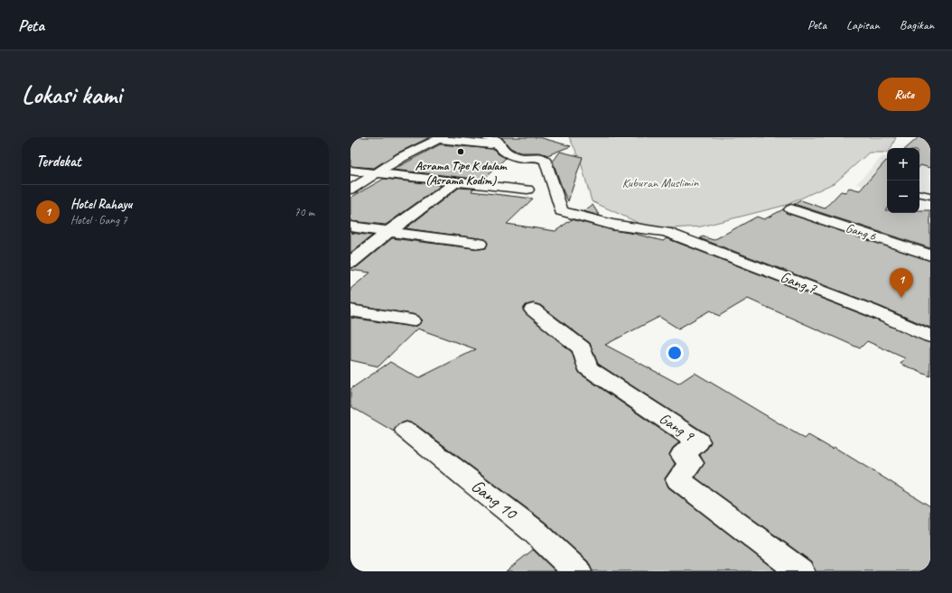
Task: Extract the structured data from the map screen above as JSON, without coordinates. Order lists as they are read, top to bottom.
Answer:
{
  "streets": {
    "street": [
      "Gang 6",
      "Gang 7",
      "Gang 9",
      "Gang 10"
    ]
  },
  "parks": ["Kuburan Muslimin"],
  "places": ["Asrama Tipe K dalam (Asrama Kodim)"],
  "page": {
    "header": "Peta",
    "nav": ["Peta", "Lapisan", "Bagikan"],
    "buttons": "Rute",
    "title": "Lokasi kami",
    "heading": "Terdekat",
    "map_buttons": ["+", "−"],
    "list": [
      {
        "mark": "1",
        "name": "Hotel Rahayu",
        "note": "Hotel · Gang 7",
        "value": "70 m"
      }
    ],
    "pins": "1"
  }
}
